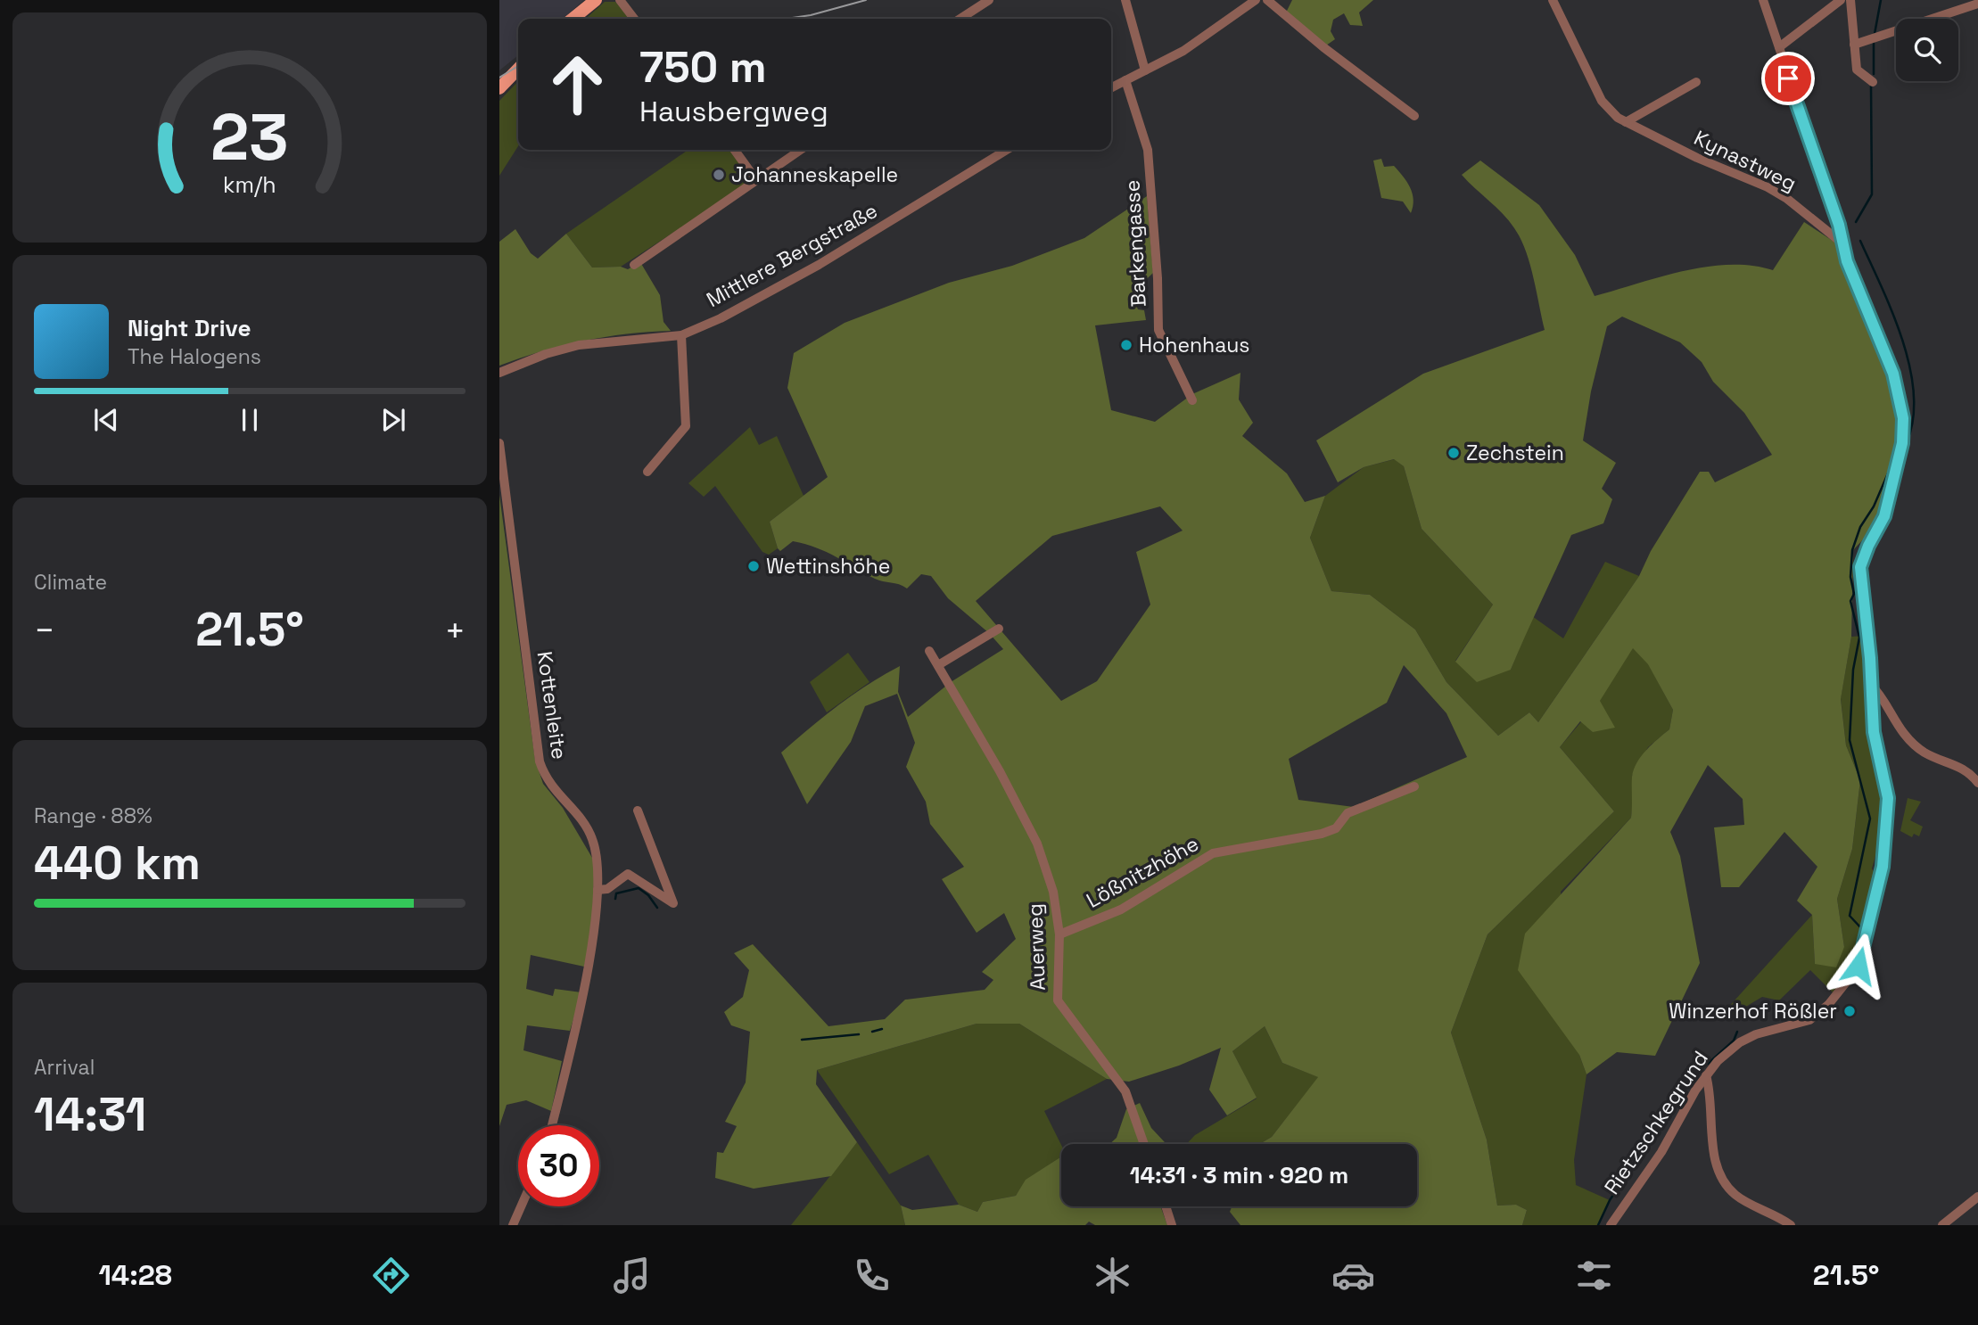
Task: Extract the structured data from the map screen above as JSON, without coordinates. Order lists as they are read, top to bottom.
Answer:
{
  "streets": {
    "street": [
      "Kynastweg",
      "Barkengasse",
      "Mittlere Bergstraße",
      "Kottenleite",
      "Lößnitzhöhe",
      "Auerweg",
      "Rietzschkegrund"
    ]
  },
  "crossings": [
    ["Kynastweg", "Rietzschkegrund"],
    ["Lößnitzhöhe", "Auerweg"]
  ],
  "places": [
    "Johanneskapelle",
    "Hohenhaus",
    "Zechstein",
    "Wettinshöhe",
    "Winzerhof Rößler"
  ],
  "page": {
    "turn": ["750 m", "Hausbergweg"],
    "song": ["Night Drive", "The Halogens"],
    "tile": [
      "Climate",
      ["Range · 88%", "440 km"],
      ["Arrival", "14:31"]
    ],
    "heat": ["−", "21.5°", "+"],
    "limit": "30",
    "trip": "14:31 · 3 min · 920 m",
    "tabs": ["14:28", "21.5°"],
    "gauge": ["23", "km/h"]
  }
}
